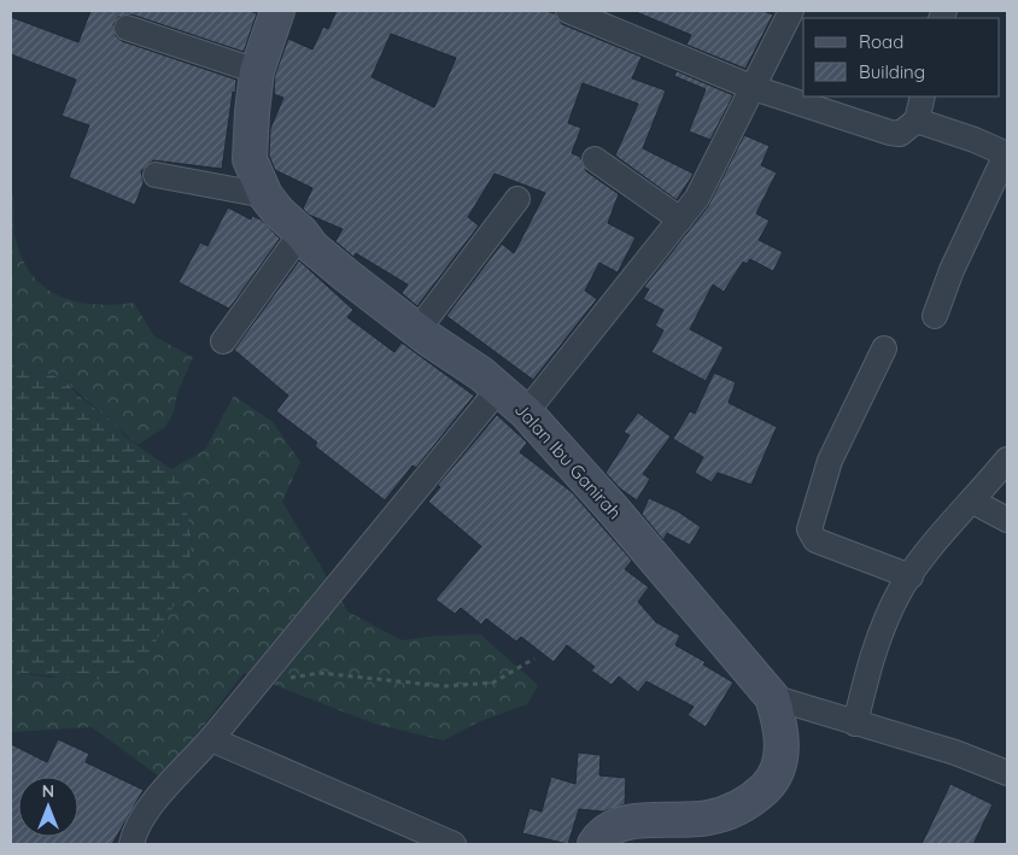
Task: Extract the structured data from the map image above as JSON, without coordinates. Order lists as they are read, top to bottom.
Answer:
{
  "streets": {
    "main road": ["Jalan Ibu Ganirah"]
  },
  "legend": ["Road", "Building"],
  "north": "top"
}
